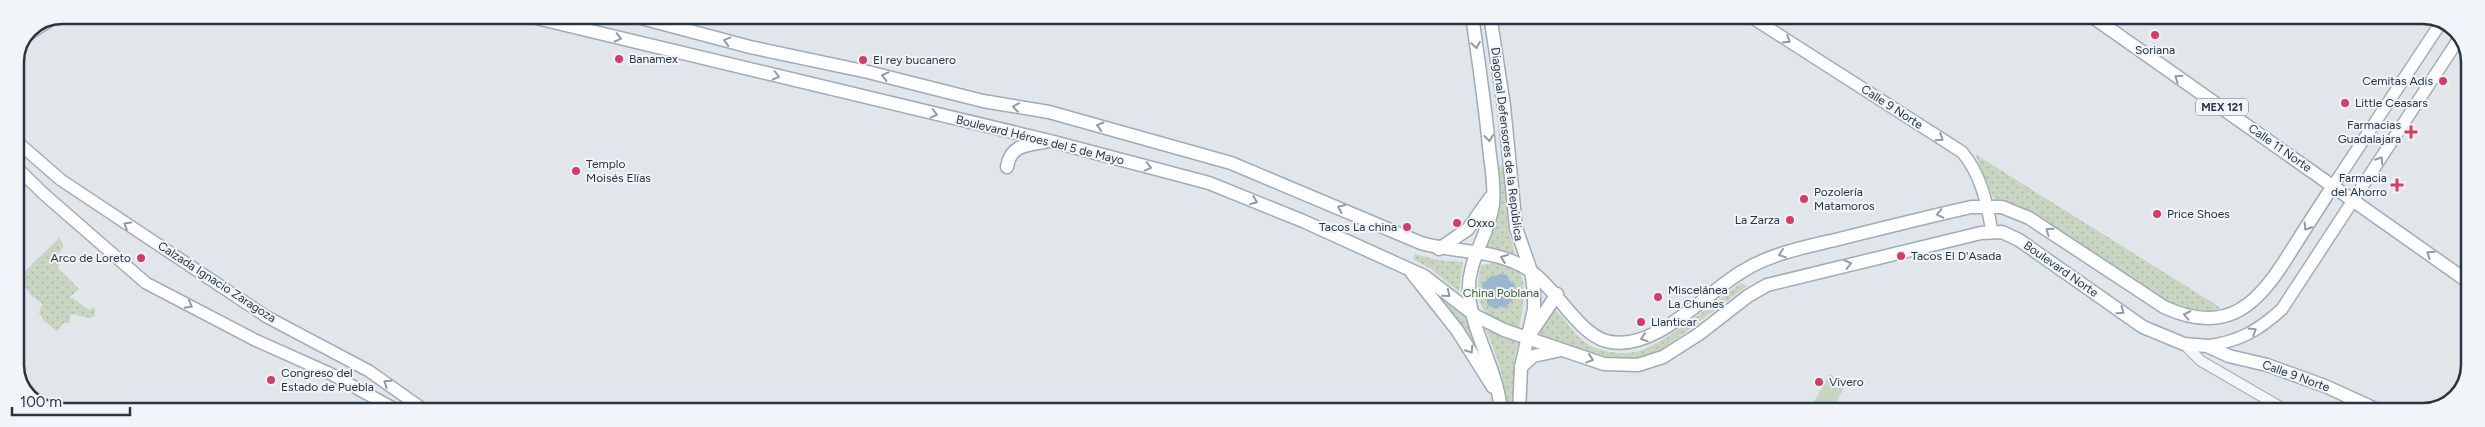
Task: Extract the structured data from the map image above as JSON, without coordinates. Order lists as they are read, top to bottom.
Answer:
{
  "streets": {
    "main road": [
      "Calle 9 Norte",
      "MEX 121",
      "Boulevard Héroes del 5 de Mayo",
      "Diagonal Defensores de la República",
      "Calle 11 Norte",
      "Boulevard Norte",
      "Calzada Ignacio Zaragoza"
    ]
  },
  "crossings": [
    ["Calle 9 Norte", "Boulevard Norte"],
    ["Boulevard Héroes del 5 de Mayo", "Diagonal Defensores de la República"],
    ["Boulevard Héroes del 5 de Mayo", "Boulevard Norte"],
    ["Diagonal Defensores de la República", "Boulevard Norte"],
    ["Calle 11 Norte", "Boulevard Norte"]
  ],
  "one_way": ["Calle 9 Norte", "Calle 11 Norte"],
  "parks": ["China Poblana"],
  "places": {
    "other": [
      "Soriana",
      "Banamex",
      "El rey bucanero",
      "Cemitas Adis",
      "Little Ceasars",
      "Templo Moisés Elías",
      "Pozolería Matamoros",
      "Price Shoes",
      "La Zarza",
      "Oxxo",
      "Tacos La china",
      "Tacos El D'Asada",
      "Arco de Loreto",
      "Miscelánea La Chunes",
      "Llanticar",
      "Congreso del Estado de Puebla",
      "Vivero"
    ],
    "health": ["Farmacias Guadalajara", "Farmacia del Ahorro"]
  },
  "scale_bar": "100 m"
}
